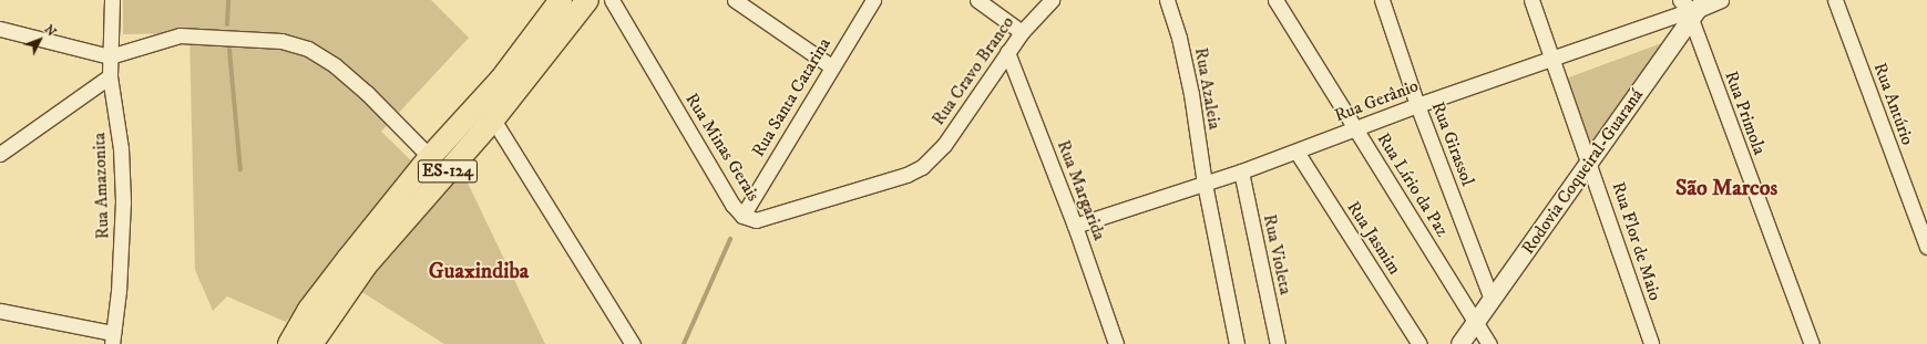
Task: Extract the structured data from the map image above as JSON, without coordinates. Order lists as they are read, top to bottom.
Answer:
{
  "streets": {
    "main road": ["ES-124"],
    "street": [
      "Rua Cravo Branco",
      "Rua Azaleia",
      "Rua Santa Catarina",
      "Rua Gerânio",
      "Rua Antúrio",
      "Rua Primola",
      "Rua Girassol",
      "Rua Minas Gerais",
      "Rodovia Coqueiral-Guaraná",
      "Rua Lírio da Paz",
      "Rua Amazonita",
      "Rua Margarida",
      "Rua Jasmim",
      "Rua Flor de Maio",
      "Rua Violeta"
    ]
  },
  "crossings": [
    ["Rua Cravo Branco", "Rua Minas Gerais"],
    ["Rua Cravo Branco", "Rua Margarida"],
    ["Rua Azaleia", "Rua Gerânio"],
    ["Rua Santa Catarina", "Rua Minas Gerais"],
    ["Rua Gerânio", "Rua Primola"],
    ["Rua Gerânio", "Rua Girassol"],
    ["Rua Gerânio", "Rodovia Coqueiral-Guaraná"],
    ["Rua Gerânio", "Rua Lírio da Paz"],
    ["Rua Gerânio", "Rua Margarida"],
    ["Rua Gerânio", "Rua Jasmim"],
    ["Rua Gerânio", "Rua Flor de Maio"],
    ["Rua Gerânio", "Rua Violeta"],
    ["Rua Primola", "Rodovia Coqueiral-Guaraná"],
    ["Rua Girassol", "Rodovia Coqueiral-Guaraná"],
    ["Rodovia Coqueiral-Guaraná", "Rua Lírio da Paz"],
    ["Rodovia Coqueiral-Guaraná", "Rua Flor de Maio"]
  ],
  "districts": ["São Marcos", "Guaxindiba"],
  "north": "top right"
}
